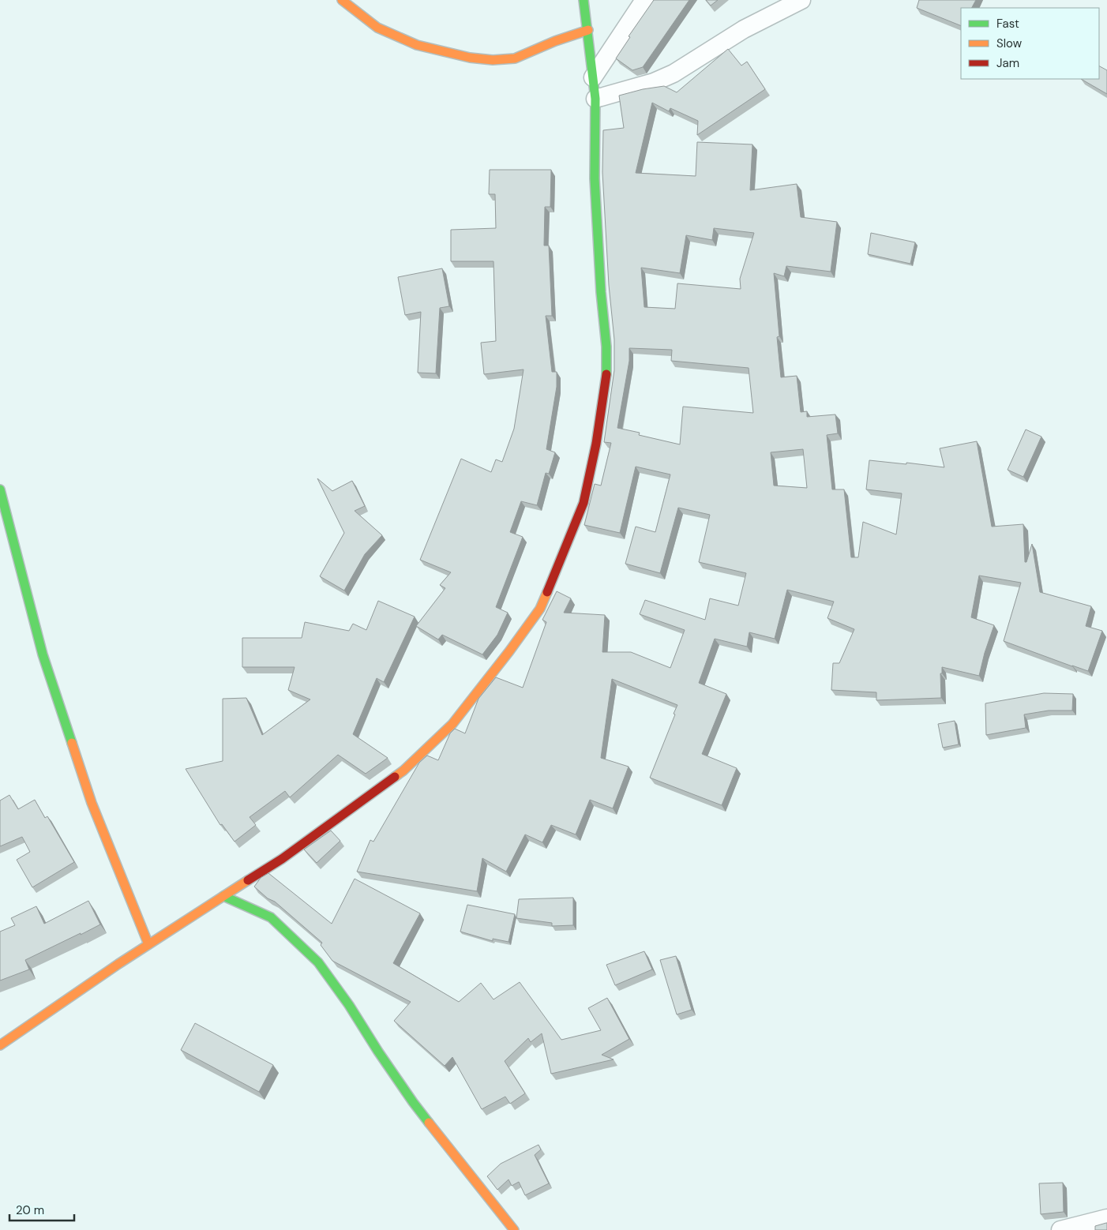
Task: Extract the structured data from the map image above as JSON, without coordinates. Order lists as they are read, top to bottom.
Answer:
{
  "legend": ["Fast", "Slow", "Jam"],
  "scale_bar": "20 m"
}
